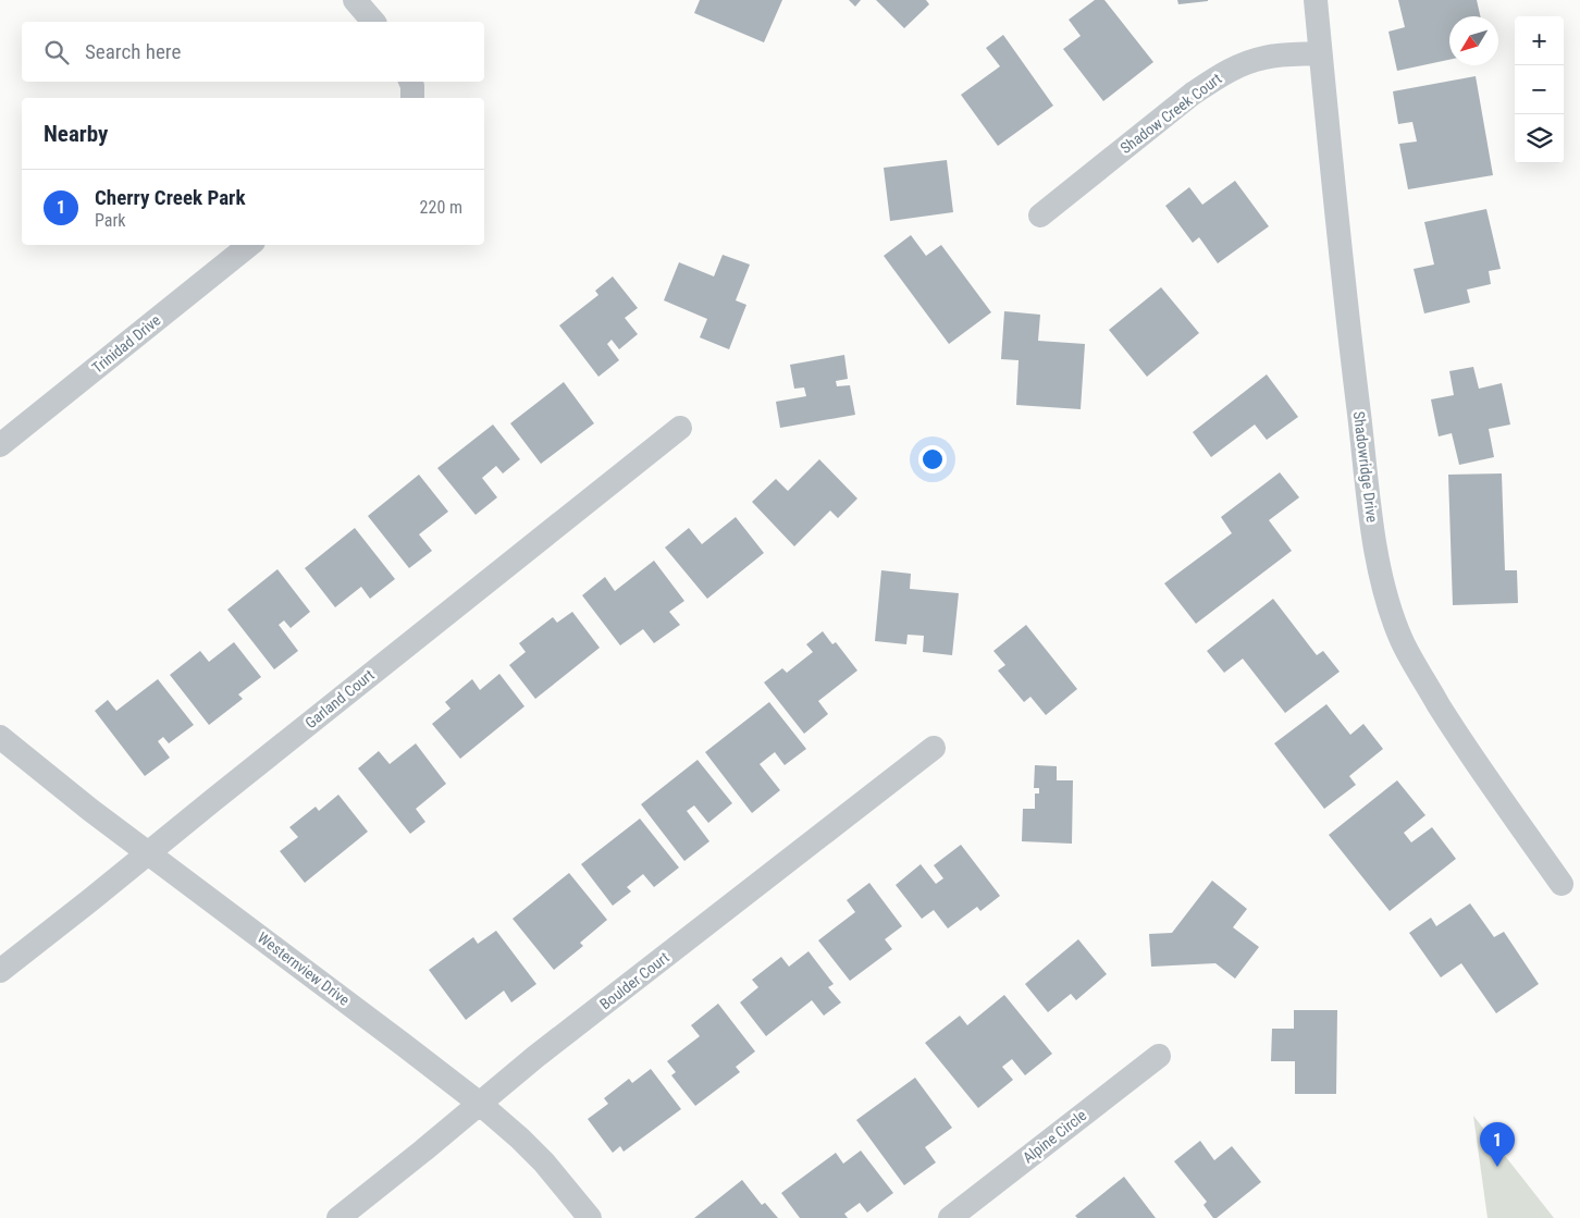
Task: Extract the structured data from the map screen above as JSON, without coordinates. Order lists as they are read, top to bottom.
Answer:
{
  "streets": {
    "street": [
      "Shadow Creek Court",
      "Trinidad Drive",
      "Shadowridge Drive",
      "Garland Court",
      "Westernview Drive",
      "Boulder Court",
      "Alpine Circle"
    ]
  },
  "crossings": [
    ["Shadow Creek Court", "Shadowridge Drive"],
    ["Garland Court", "Westernview Drive"],
    ["Westernview Drive", "Boulder Court"]
  ],
  "north": "bottom left",
  "page": {
    "map_buttons": ["+", "−"],
    "search": "Search here",
    "heading": "Nearby",
    "list": [
      {
        "mark": "1",
        "name": "Cherry Creek Park",
        "note": "Park",
        "value": "220 m"
      }
    ],
    "pins": "1"
  }
}
